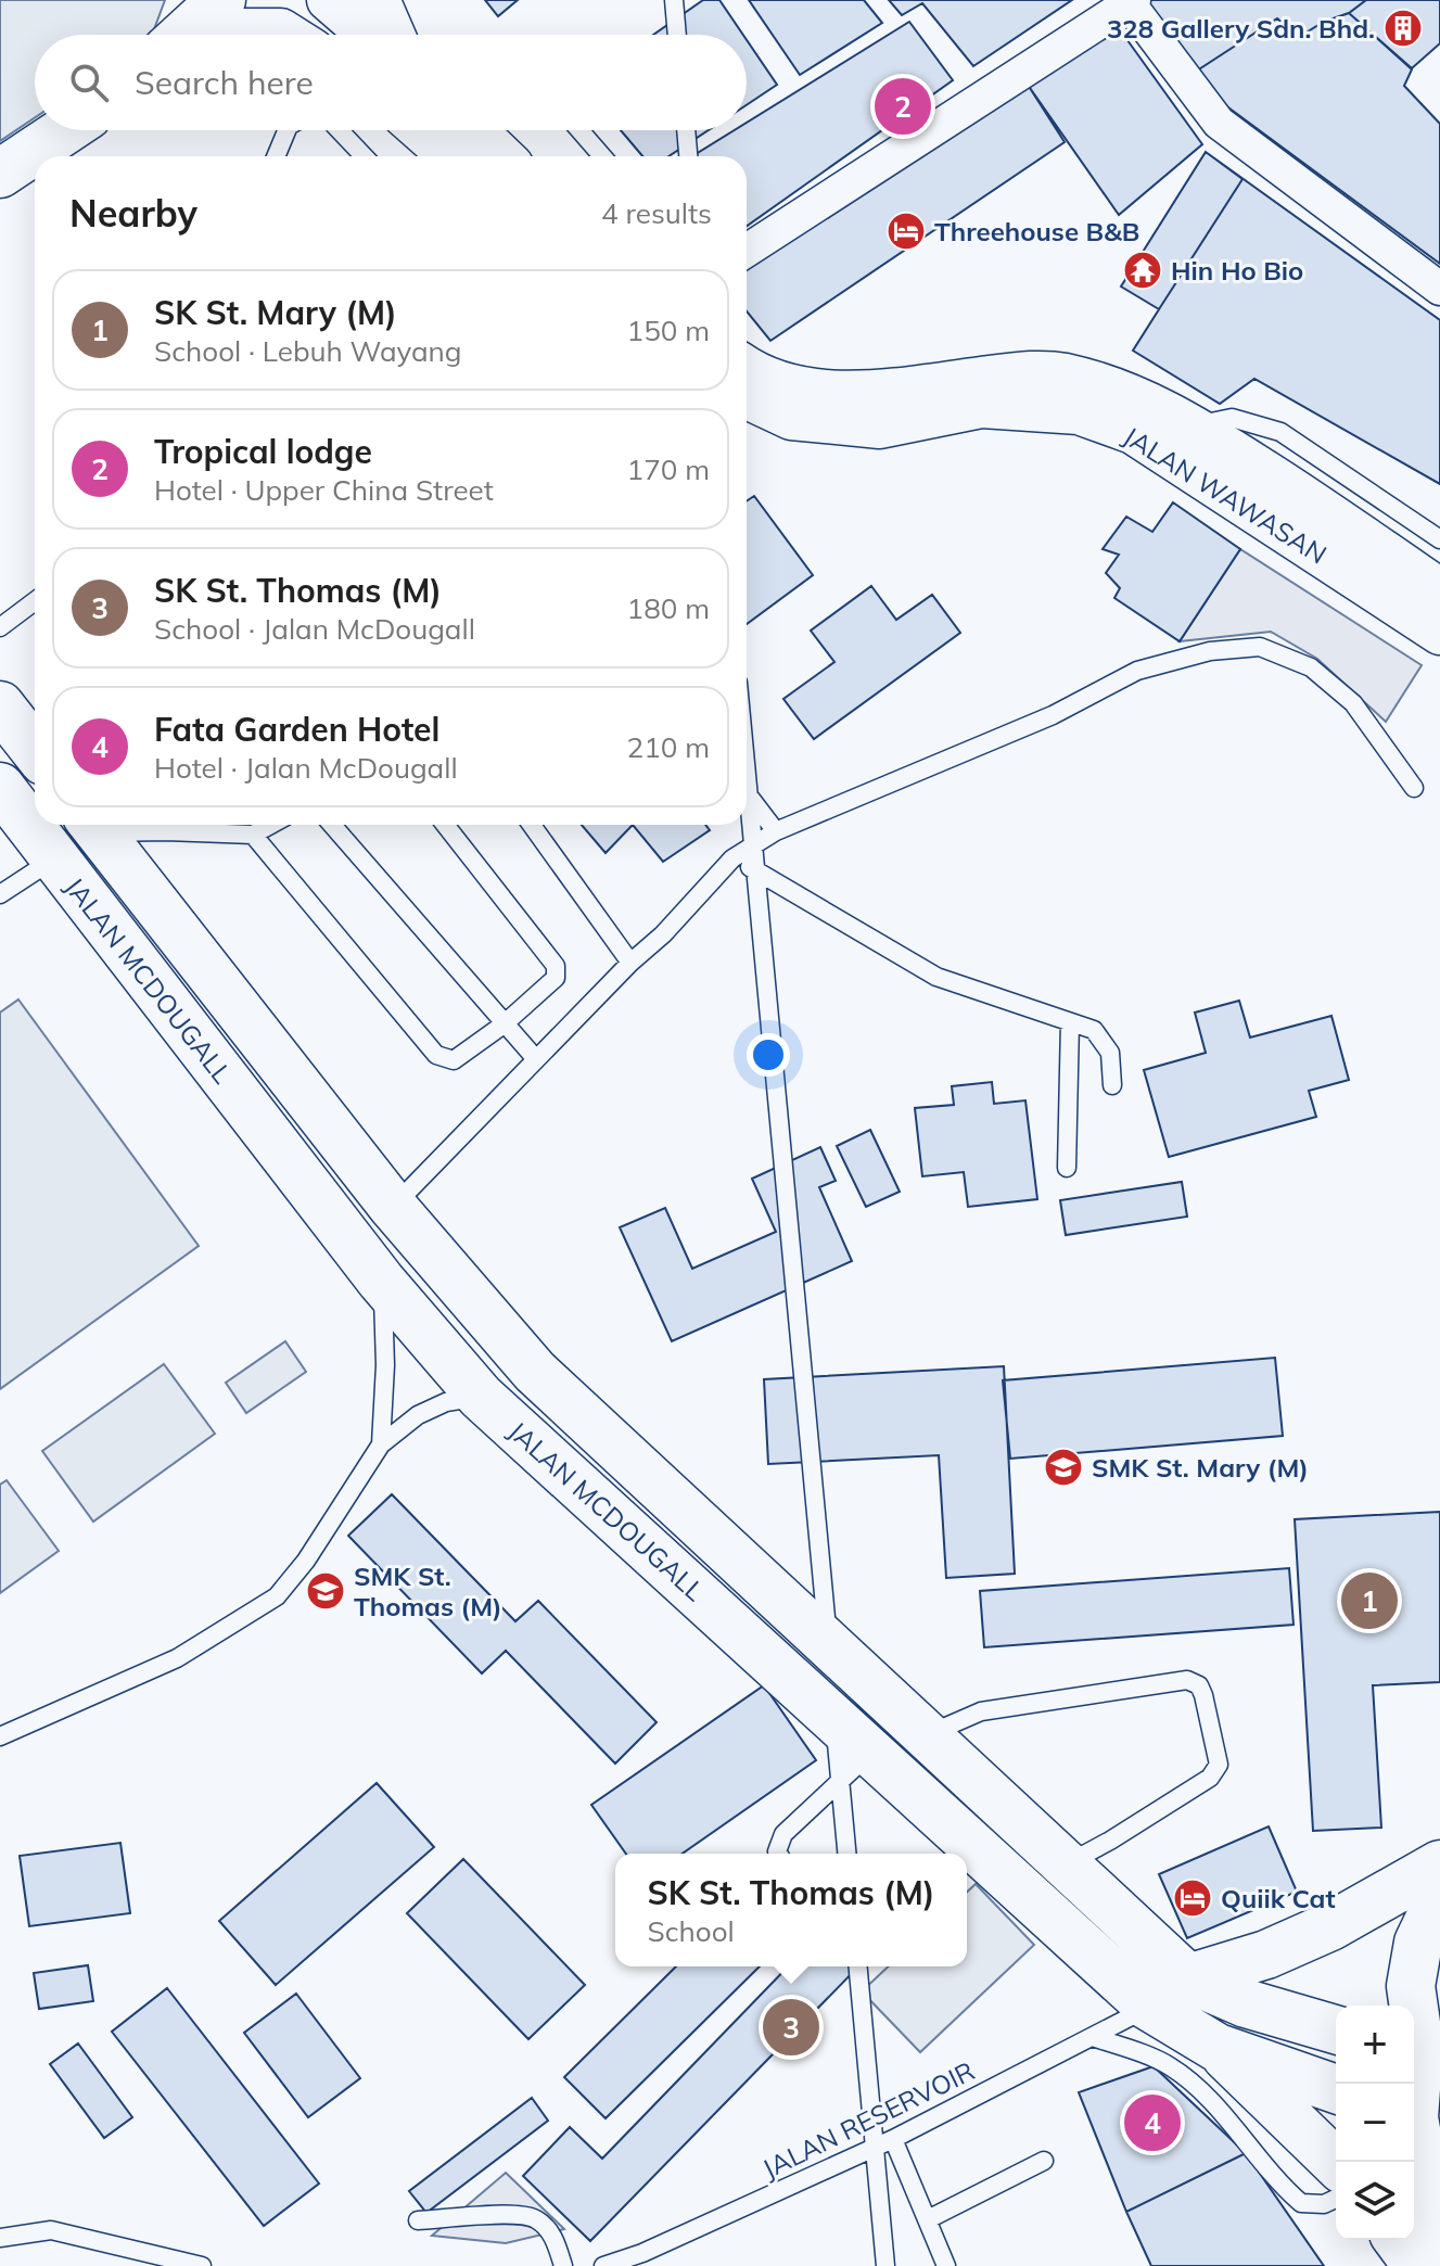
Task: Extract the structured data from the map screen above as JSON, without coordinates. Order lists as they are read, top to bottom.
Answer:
{
  "streets": {
    "main road": ["JALAN MCDOUGALL"],
    "street": ["JALAN WAWASAN"],
    "lane": ["JALAN RESERVOIR"]
  },
  "crossings": [
    ["JALAN MCDOUGALL", "JALAN RESERVOIR"]
  ],
  "places": {
    "building": ["328 Gallery Sdn. Bhd."],
    "hotel": ["Threehouse B&B", "Quiik Cat"],
    "temple": ["Hin Ho Bio"],
    "school or university": ["SMK St. Mary (M)", "SMK St. Thomas (M)"]
  },
  "page": {
    "search": "Search here",
    "pins": [
      "2",
      "1",
      "3",
      "4"
    ],
    "heading": ["Nearby", "4 results"],
    "list": [
      {
        "mark": "1",
        "name": "SK St. Mary (M)",
        "note": "School · Lebuh Wayang",
        "value": "150 m"
      },
      {
        "mark": "2",
        "name": "Tropical lodge",
        "note": "Hotel · Upper China Street",
        "value": "170 m"
      },
      {
        "mark": "3",
        "name": "SK St. Thomas (M)",
        "note": "School · Jalan McDougall",
        "value": "180 m"
      },
      {
        "mark": "4",
        "name": "Fata Garden Hotel",
        "note": "Hotel · Jalan McDougall",
        "value": "210 m"
      }
    ],
    "popup": ["SK St. Thomas (M)", "School"],
    "map_buttons": ["+", "−"]
  }
}
